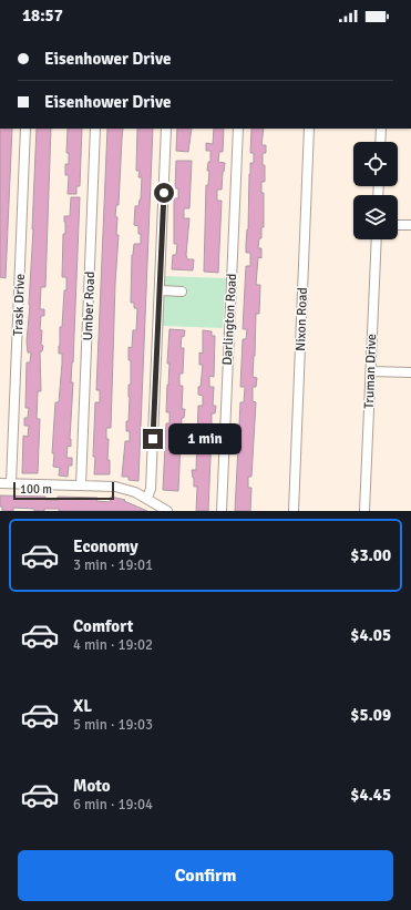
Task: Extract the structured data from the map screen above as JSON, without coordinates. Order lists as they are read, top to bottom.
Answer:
{
  "streets": {
    "street": [
      "Trask Drive",
      "Umber Road",
      "Darlington Road",
      "Nixon Road",
      "Truman Drive"
    ]
  },
  "scale_bar": "100 m",
  "page": {
    "status": "18:57",
    "banner": ["Eisenhower Drive", "Eisenhower Drive"],
    "bubble": "1 min",
    "scale": "100 m",
    "list": [
      {
        "name": "Economy",
        "note": "3 min · 19:01",
        "value": "$3.00"
      },
      {
        "name": "Comfort",
        "note": "4 min · 19:02",
        "value": "$4.05"
      },
      {
        "name": "XL",
        "note": "5 min · 19:03",
        "value": "$5.09"
      },
      {
        "name": "Moto",
        "note": "6 min · 19:04",
        "value": "$4.45"
      }
    ],
    "buttons": "Confirm"
  }
}
